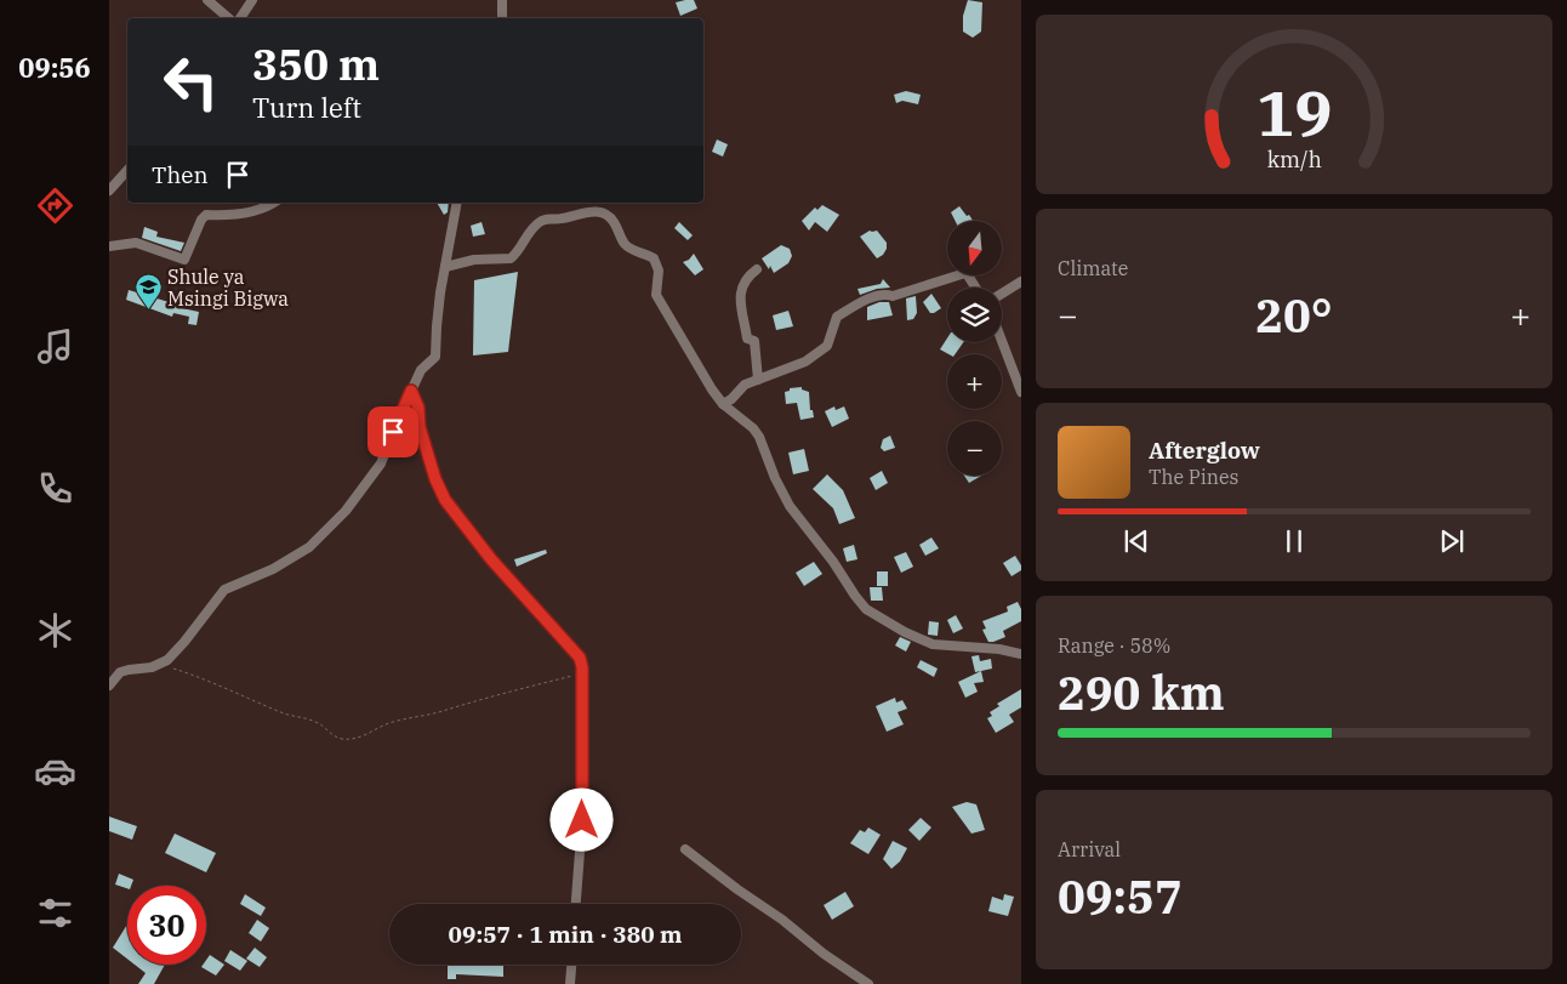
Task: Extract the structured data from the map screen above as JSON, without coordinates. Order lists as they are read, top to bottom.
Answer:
{
  "places": {
    "school or university": ["Shule ya Msingi Bigwa"]
  },
  "north": "bottom",
  "page": {
    "tabs": "09:56",
    "turn": ["350 m", "Turn left"],
    "then": "Then",
    "tile": [
      "Climate",
      ["Range · 58%", "290 km"],
      ["Arrival", "09:57"]
    ],
    "map_buttons": ["+", "−"],
    "heat": ["−", "20°", "+"],
    "song": ["Afterglow", "The Pines"],
    "limit": "30",
    "trip": "09:57 · 1 min · 380 m",
    "gauge": ["19", "km/h"]
  }
}
